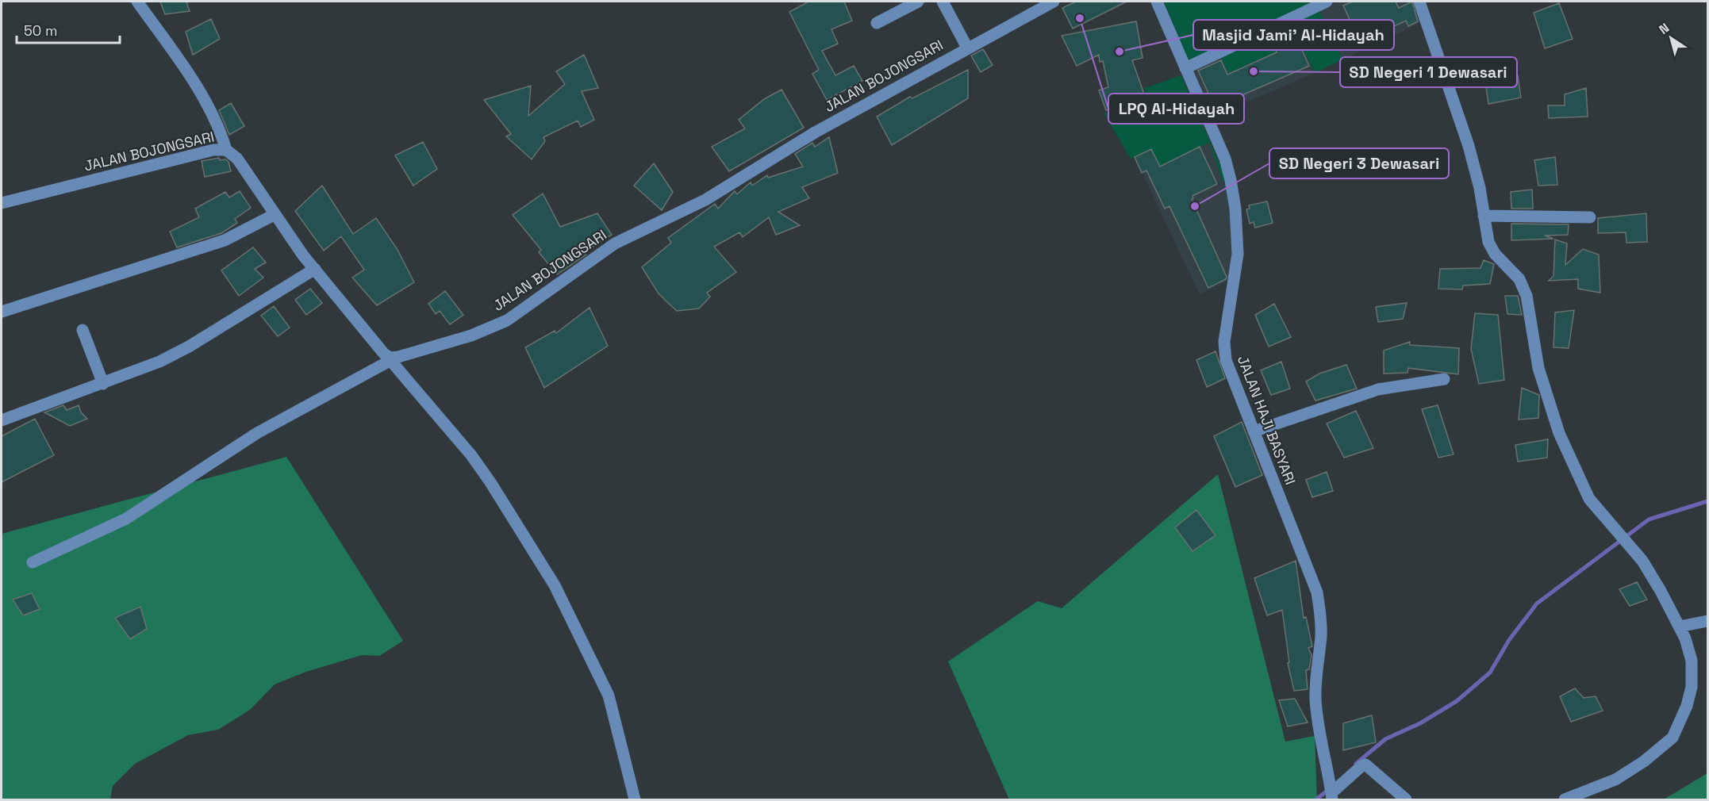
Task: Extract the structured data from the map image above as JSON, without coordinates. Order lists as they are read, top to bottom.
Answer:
{
  "streets": {
    "street": ["JALAN BOJONGSARI", "JALAN HAJI BASYARI"]
  },
  "places": [
    "LPQ Al-Hidayah",
    "Masjid Jami' Al-Hidayah",
    "SD Negeri 1 Dewasari",
    "SD Negeri 3 Dewasari"
  ],
  "scale_bar": "50 m",
  "north": "top left"
}
